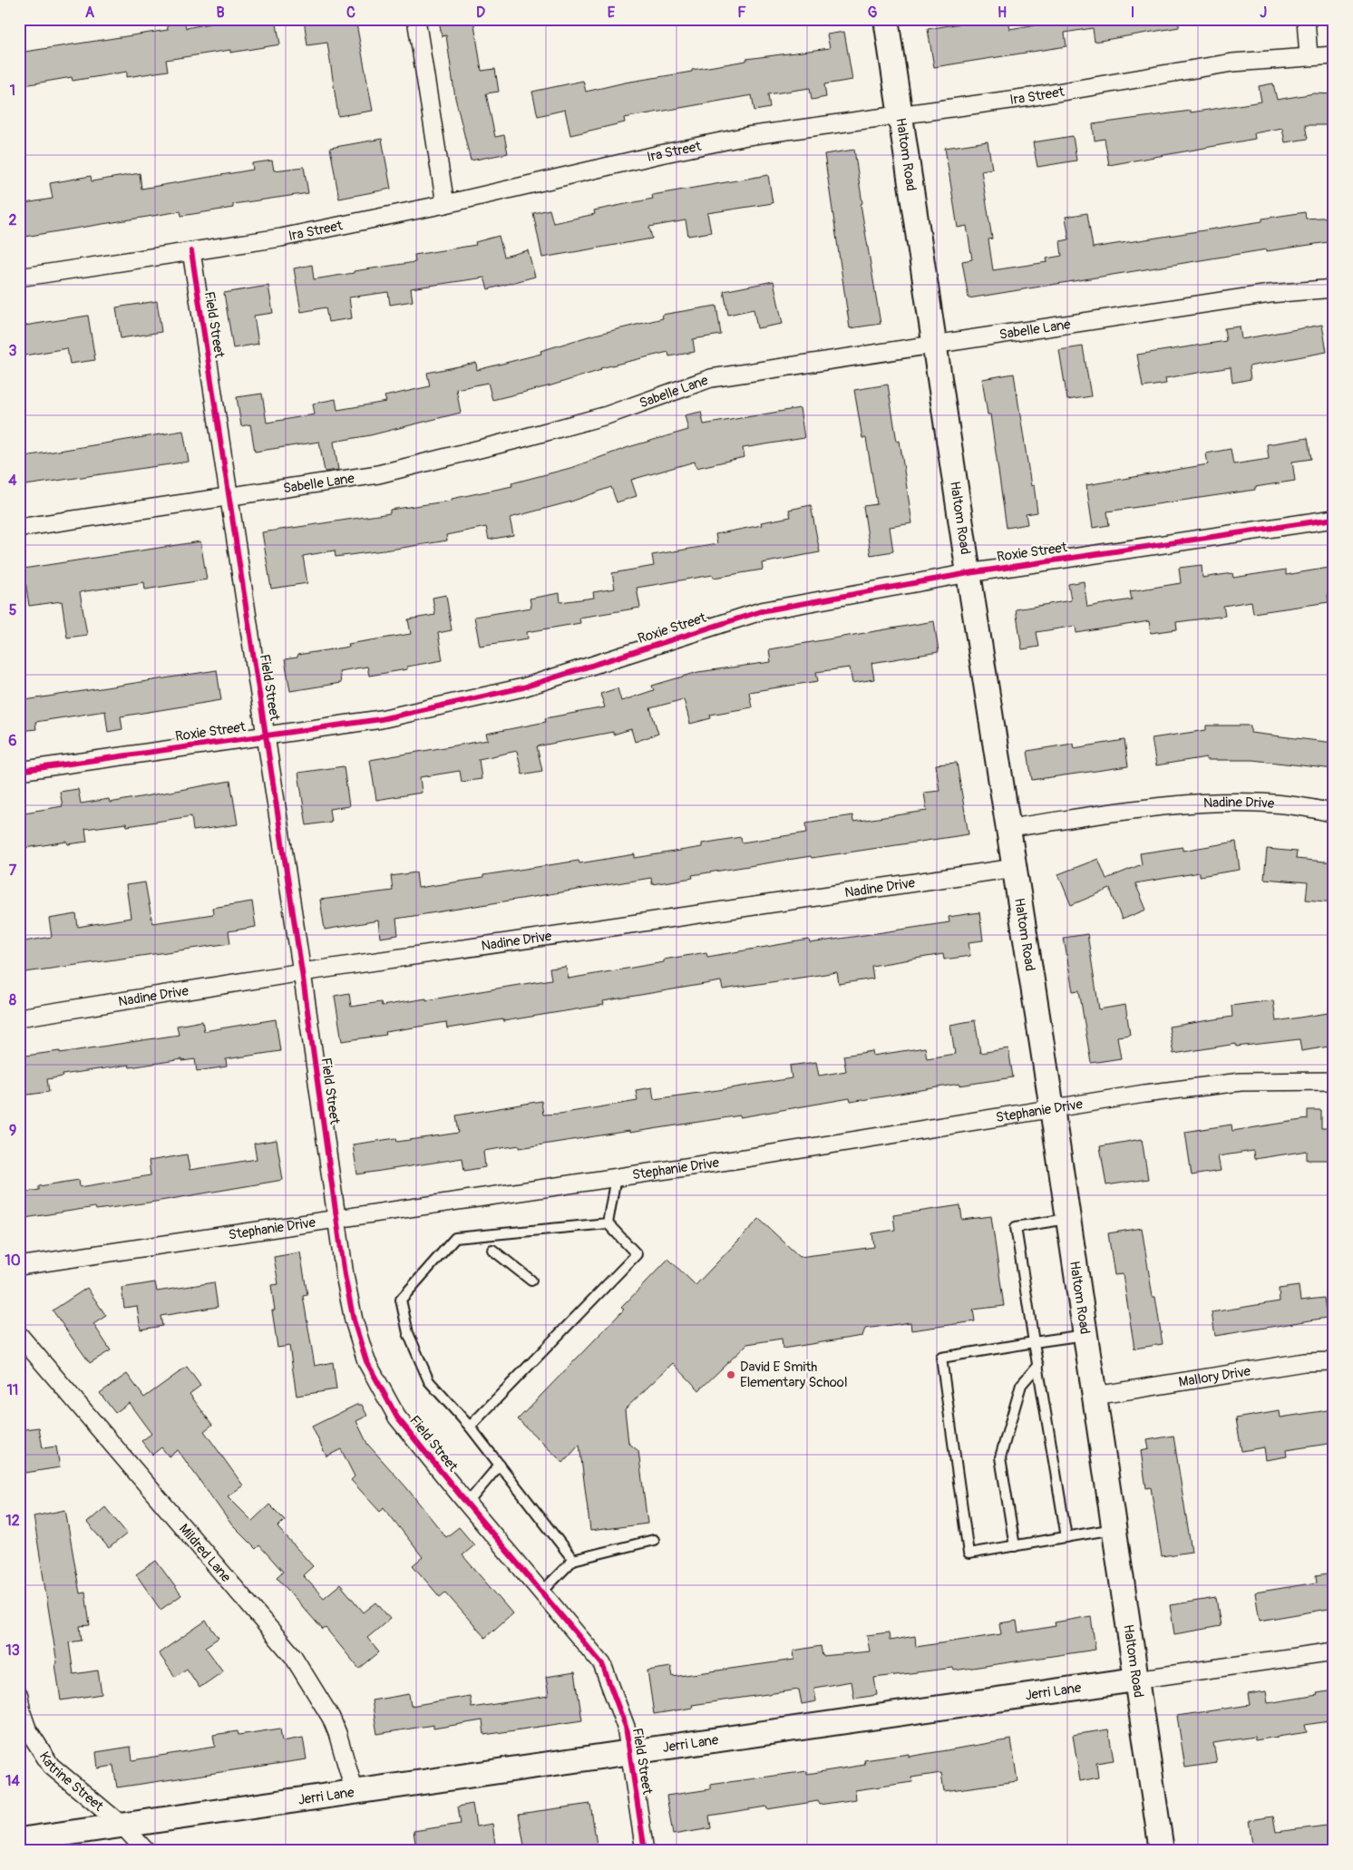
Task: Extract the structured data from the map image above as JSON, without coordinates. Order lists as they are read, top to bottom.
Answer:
{
  "streets": {
    "main road": ["Haltom Road", "Jerri Lane"],
    "street": [
      "Ira Street",
      "Field Street",
      "Sabelle Lane",
      "Roxie Street",
      "Nadine Drive",
      "Stephanie Drive",
      "Mallory Drive",
      "Mildred Lane",
      "Katrine Street"
    ]
  },
  "crossings": [
    ["Ira Street", "Haltom Road"],
    ["Ira Street", "Field Street"],
    ["Haltom Road", "Sabelle Lane"],
    ["Haltom Road", "Roxie Street"],
    ["Haltom Road", "Nadine Drive"],
    ["Haltom Road", "Stephanie Drive"],
    ["Haltom Road", "Mallory Drive"],
    ["Haltom Road", "Jerri Lane"],
    ["Field Street", "Sabelle Lane"],
    ["Field Street", "Roxie Street"],
    ["Field Street", "Nadine Drive"],
    ["Field Street", "Stephanie Drive"],
    ["Field Street", "Jerri Lane"],
    ["Mildred Lane", "Jerri Lane"],
    ["Jerri Lane", "Katrine Street"]
  ],
  "places": ["David E Smith Elementary School"],
  "grid": {
    "columns": [
      "A",
      "B",
      "C",
      "D",
      "E",
      "F",
      "G",
      "H",
      "I",
      "J"
    ],
    "rows": [
      "1",
      "2",
      "3",
      "4",
      "5",
      "6",
      "7",
      "8",
      "9",
      "10",
      "11",
      "12",
      "13",
      "14"
    ]
  }
}
